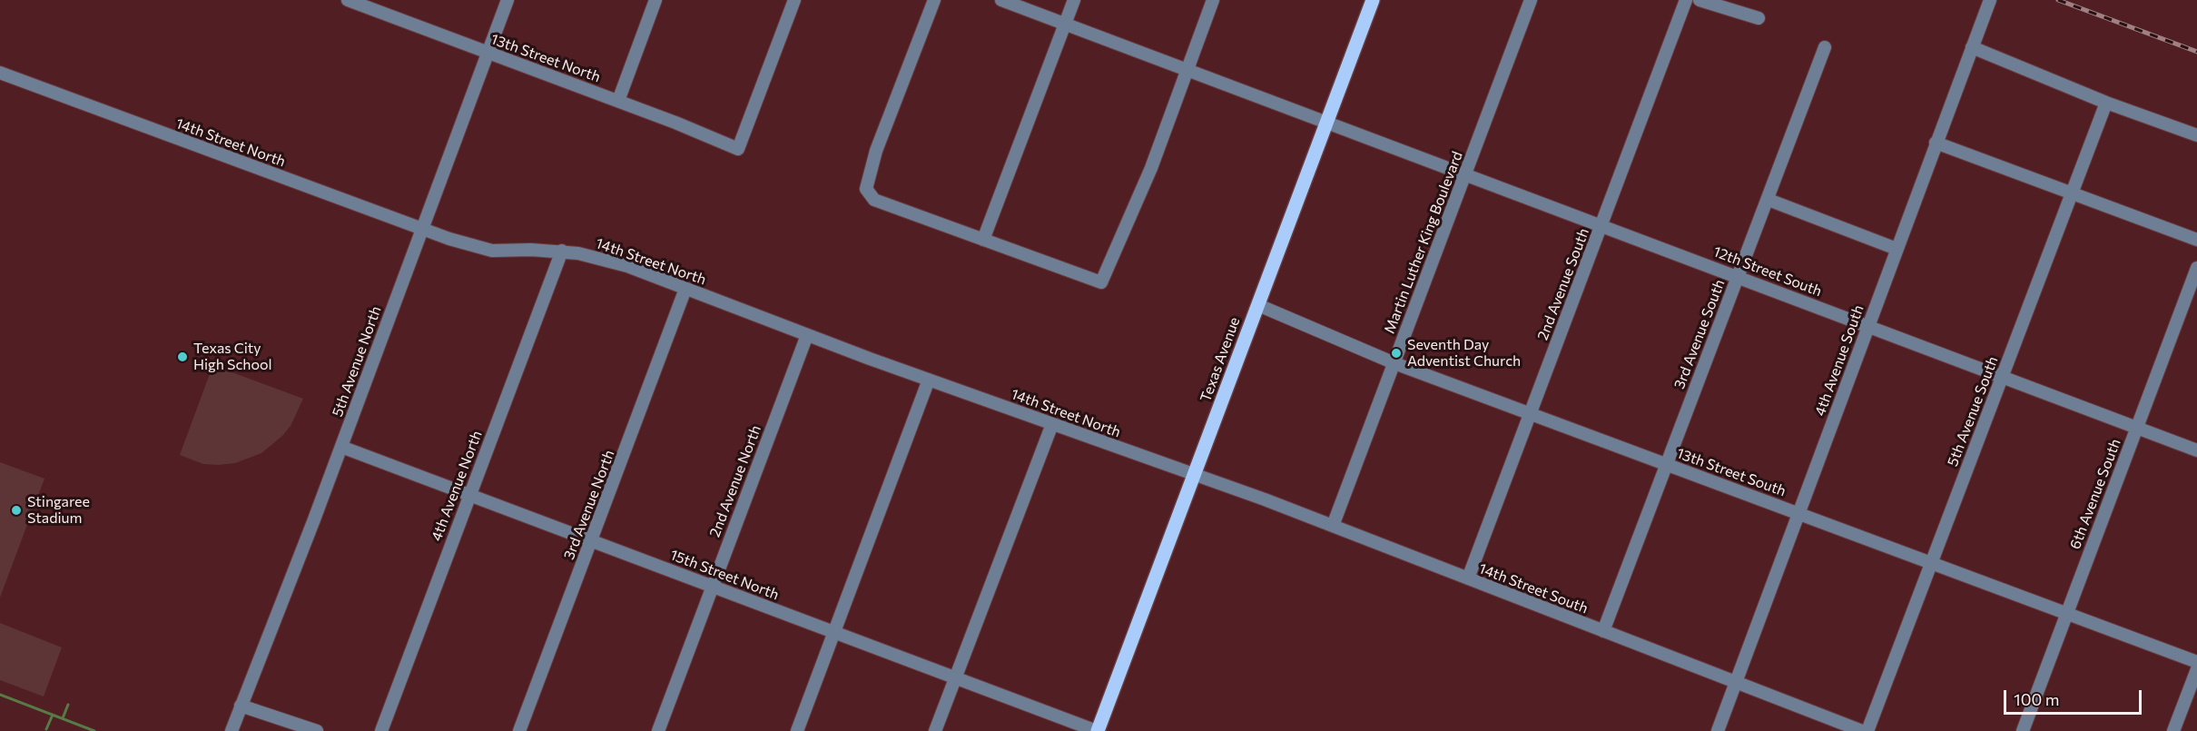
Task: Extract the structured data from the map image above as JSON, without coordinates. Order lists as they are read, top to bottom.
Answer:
{
  "streets": {
    "main road": ["Texas Avenue"],
    "street": [
      "13th Street North",
      "14th Street North",
      "Martin Luther King Boulevard",
      "12th Street South",
      "2nd Avenue South",
      "3rd Avenue South",
      "4th Avenue South",
      "5th Avenue North",
      "5th Avenue South",
      "13th Street South",
      "2nd Avenue North",
      "4th Avenue North",
      "6th Avenue South",
      "3rd Avenue North",
      "15th Street North",
      "14th Street South"
    ]
  },
  "crossings": [
    ["13th Street North", "5th Avenue North"],
    ["14th Street North", "Texas Avenue"],
    ["14th Street North", "5th Avenue North"],
    ["14th Street North", "2nd Avenue North"],
    ["14th Street North", "4th Avenue North"],
    ["14th Street North", "3rd Avenue North"],
    ["14th Street North", "14th Street South"],
    ["Martin Luther King Boulevard", "12th Street South"],
    ["Martin Luther King Boulevard", "13th Street South"],
    ["Martin Luther King Boulevard", "14th Street South"],
    ["12th Street South", "2nd Avenue South"],
    ["12th Street South", "3rd Avenue South"],
    ["12th Street South", "Texas Avenue"],
    ["12th Street South", "4th Avenue South"],
    ["12th Street South", "5th Avenue South"],
    ["12th Street South", "6th Avenue South"],
    ["2nd Avenue South", "13th Street South"],
    ["2nd Avenue South", "14th Street South"],
    ["3rd Avenue South", "13th Street South"],
    ["3rd Avenue South", "14th Street South"],
    ["Texas Avenue", "13th Street South"],
    ["Texas Avenue", "15th Street North"],
    ["Texas Avenue", "14th Street South"],
    ["4th Avenue South", "13th Street South"],
    ["4th Avenue South", "14th Street South"],
    ["5th Avenue North", "15th Street North"],
    ["5th Avenue South", "13th Street South"],
    ["13th Street South", "6th Avenue South"],
    ["2nd Avenue North", "15th Street North"],
    ["4th Avenue North", "15th Street North"],
    ["3rd Avenue North", "15th Street North"]
  ],
  "places": ["Seventh Day Adventist Church", "Texas City High School", "Stingaree Stadium"],
  "scale_bar": "100 m"
}
